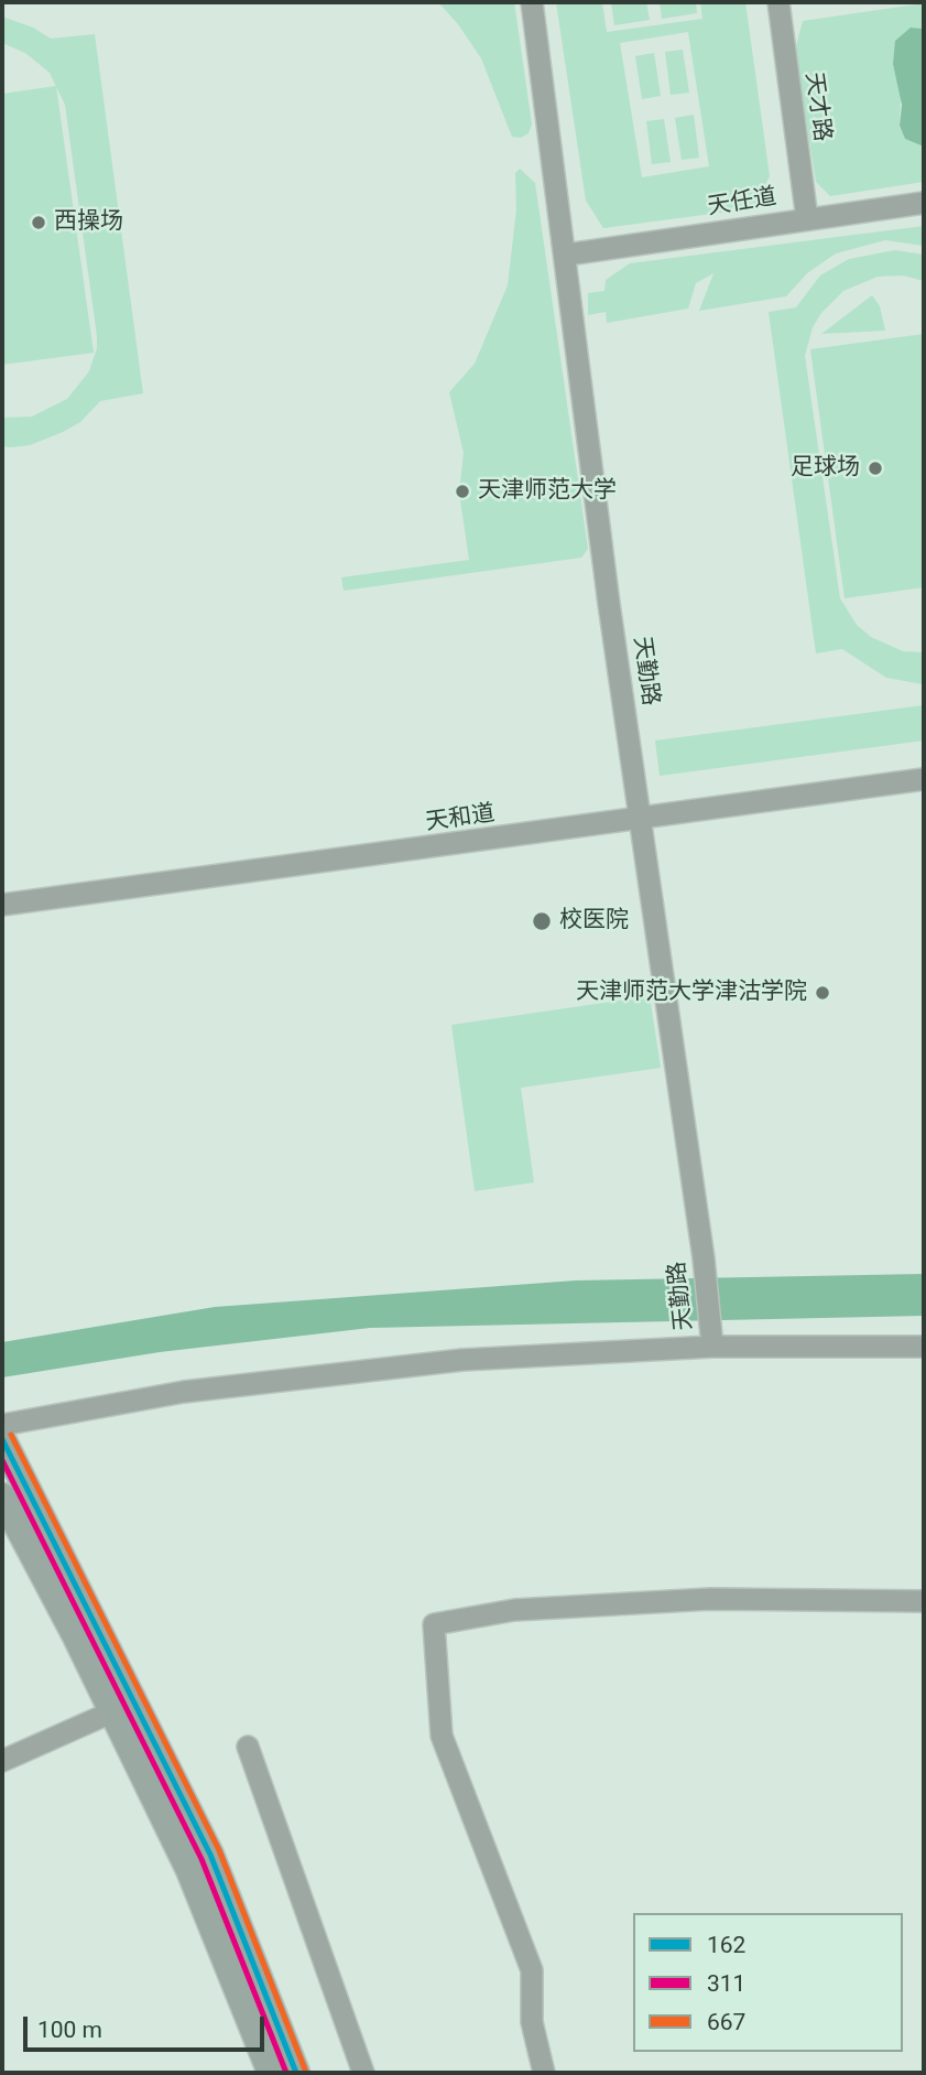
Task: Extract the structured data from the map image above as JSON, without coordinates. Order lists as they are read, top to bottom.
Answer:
{
  "streets": {
    "street": [
      "天才路",
      "天任道",
      "天勤路",
      "天和道"
    ]
  },
  "crossings": [
    ["天才路", "天任道"],
    ["天任道", "天勤路"],
    ["天勤路", "天和道"]
  ],
  "places": [
    "西操场",
    "足球场",
    "天津师范大学",
    "校医院",
    "天津师范大学津沽学院"
  ],
  "lines": ["transit line 667", "transit line 162", "transit line 311"],
  "legend": ["162", "311", "667"],
  "scale_bar": "100 m"
}
